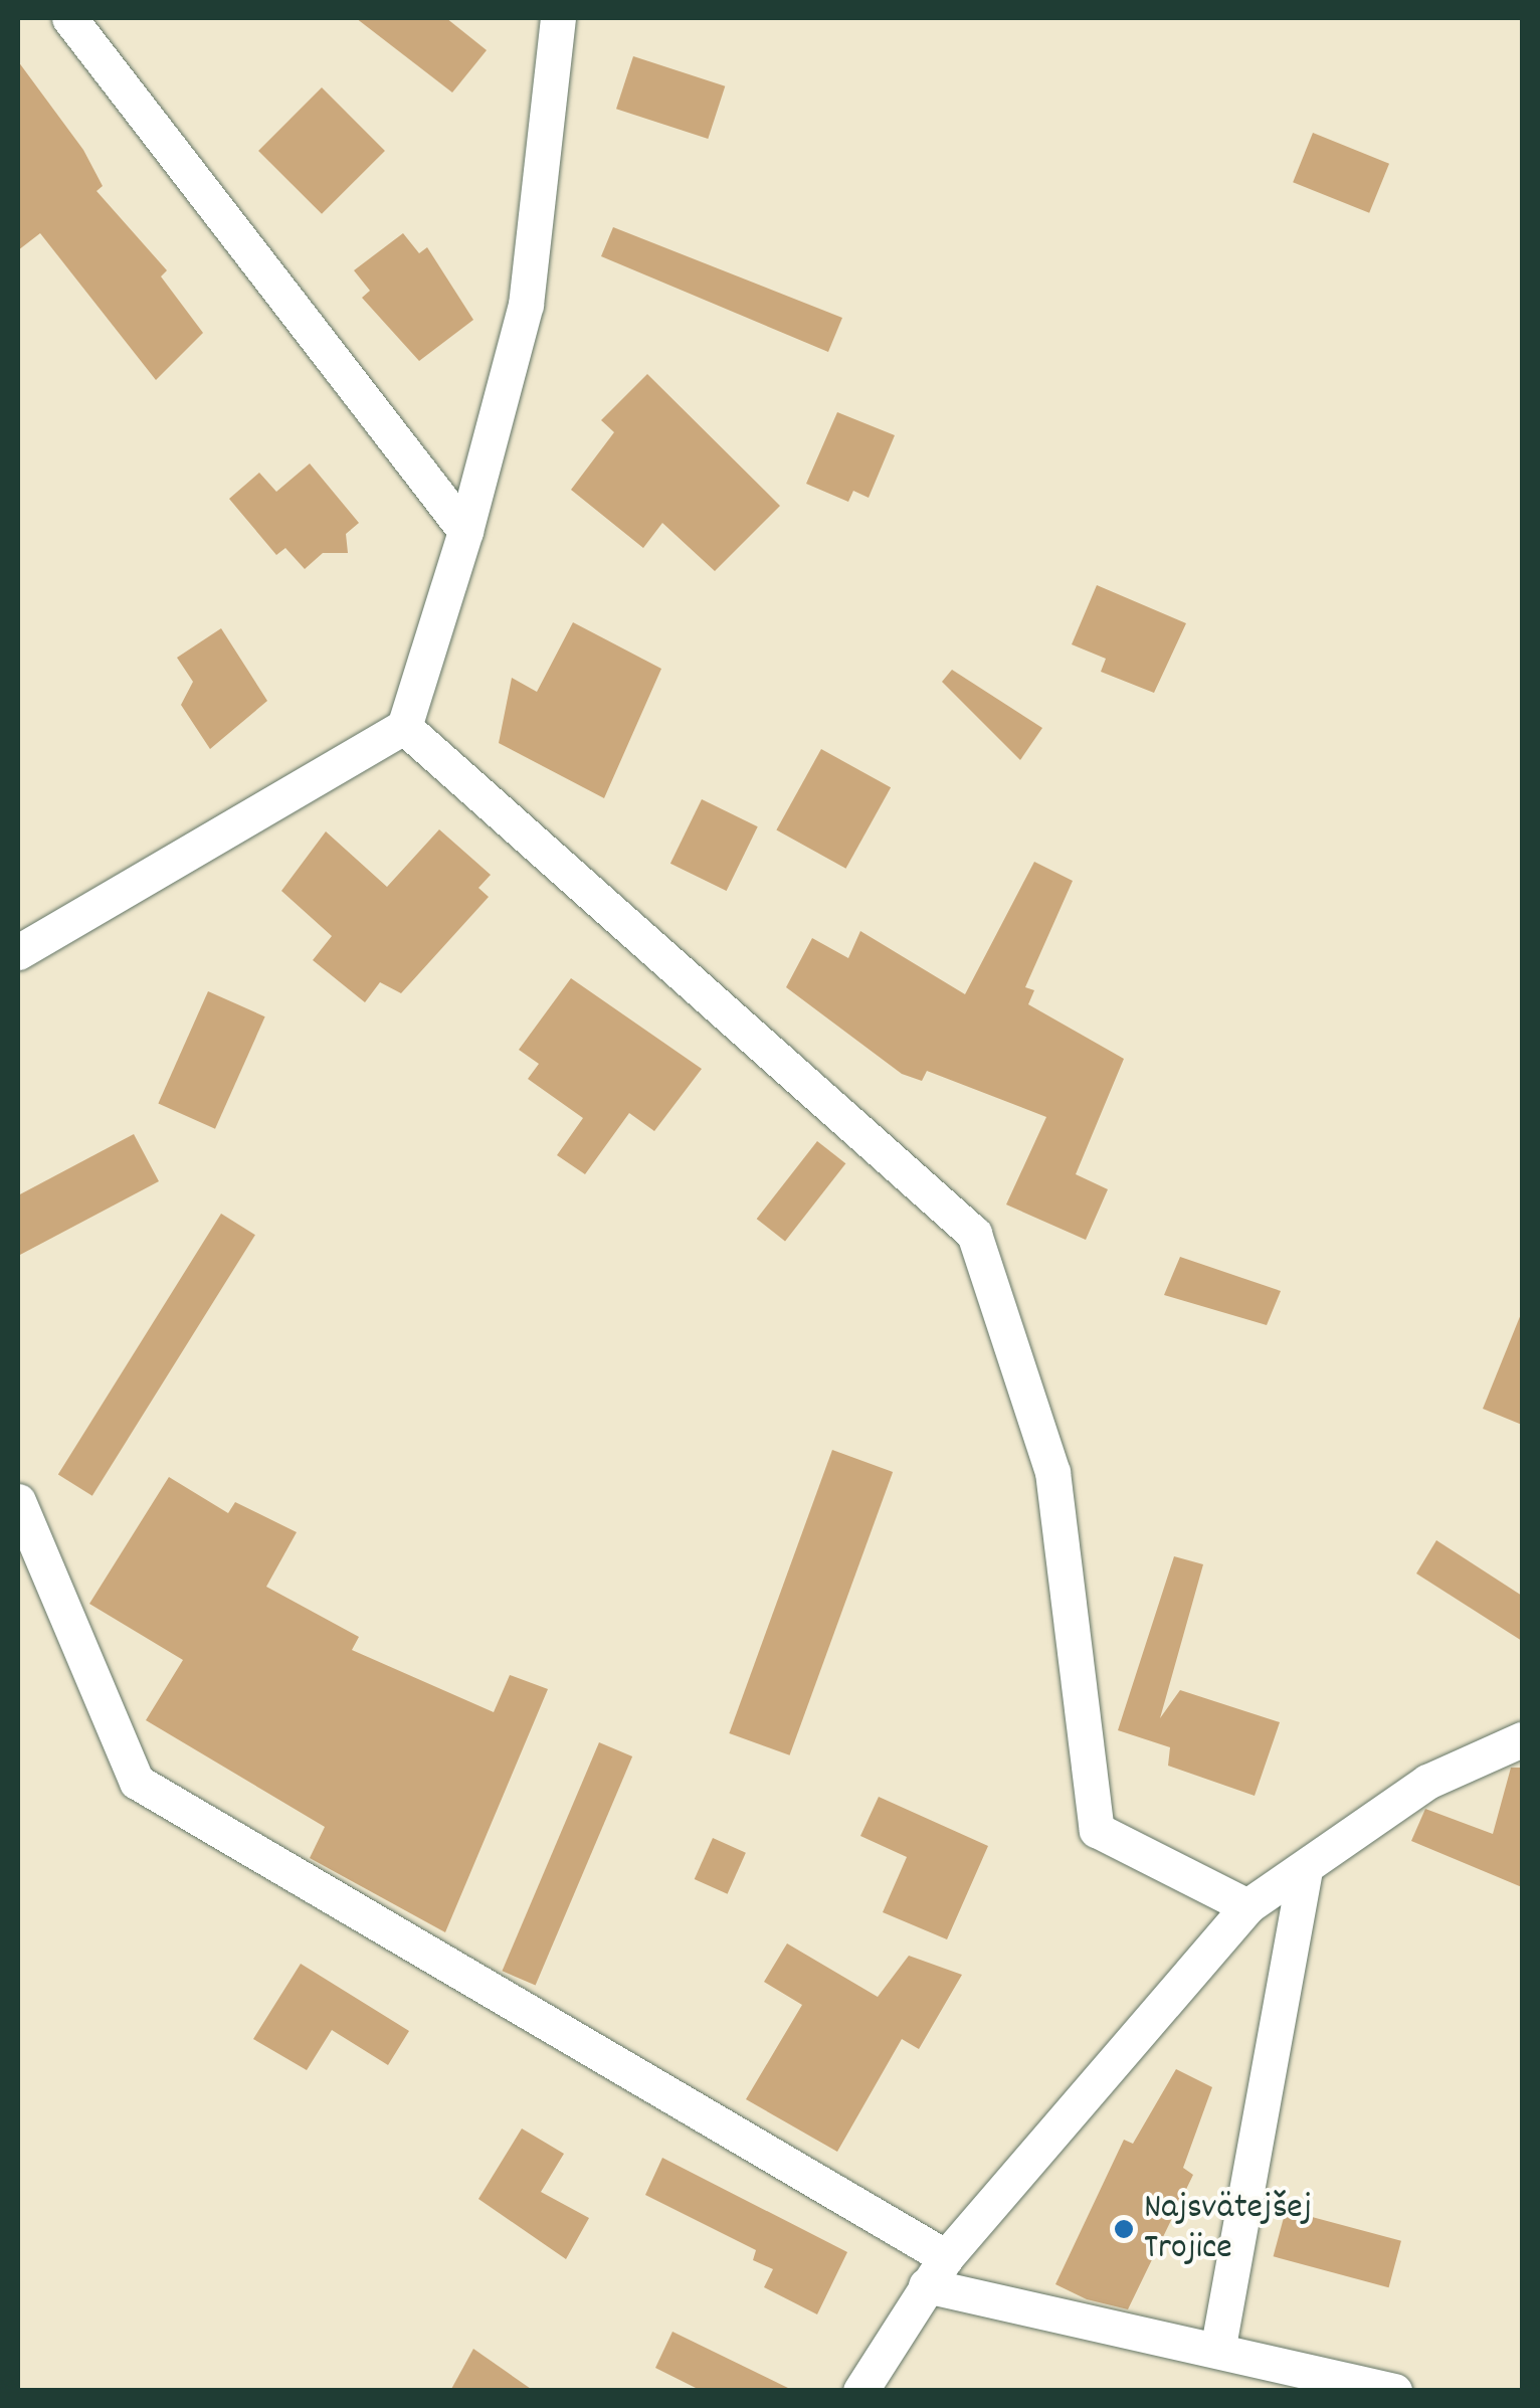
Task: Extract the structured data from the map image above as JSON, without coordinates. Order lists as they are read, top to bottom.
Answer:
{
  "places": ["Najsvätejšej Trojice"]
}
